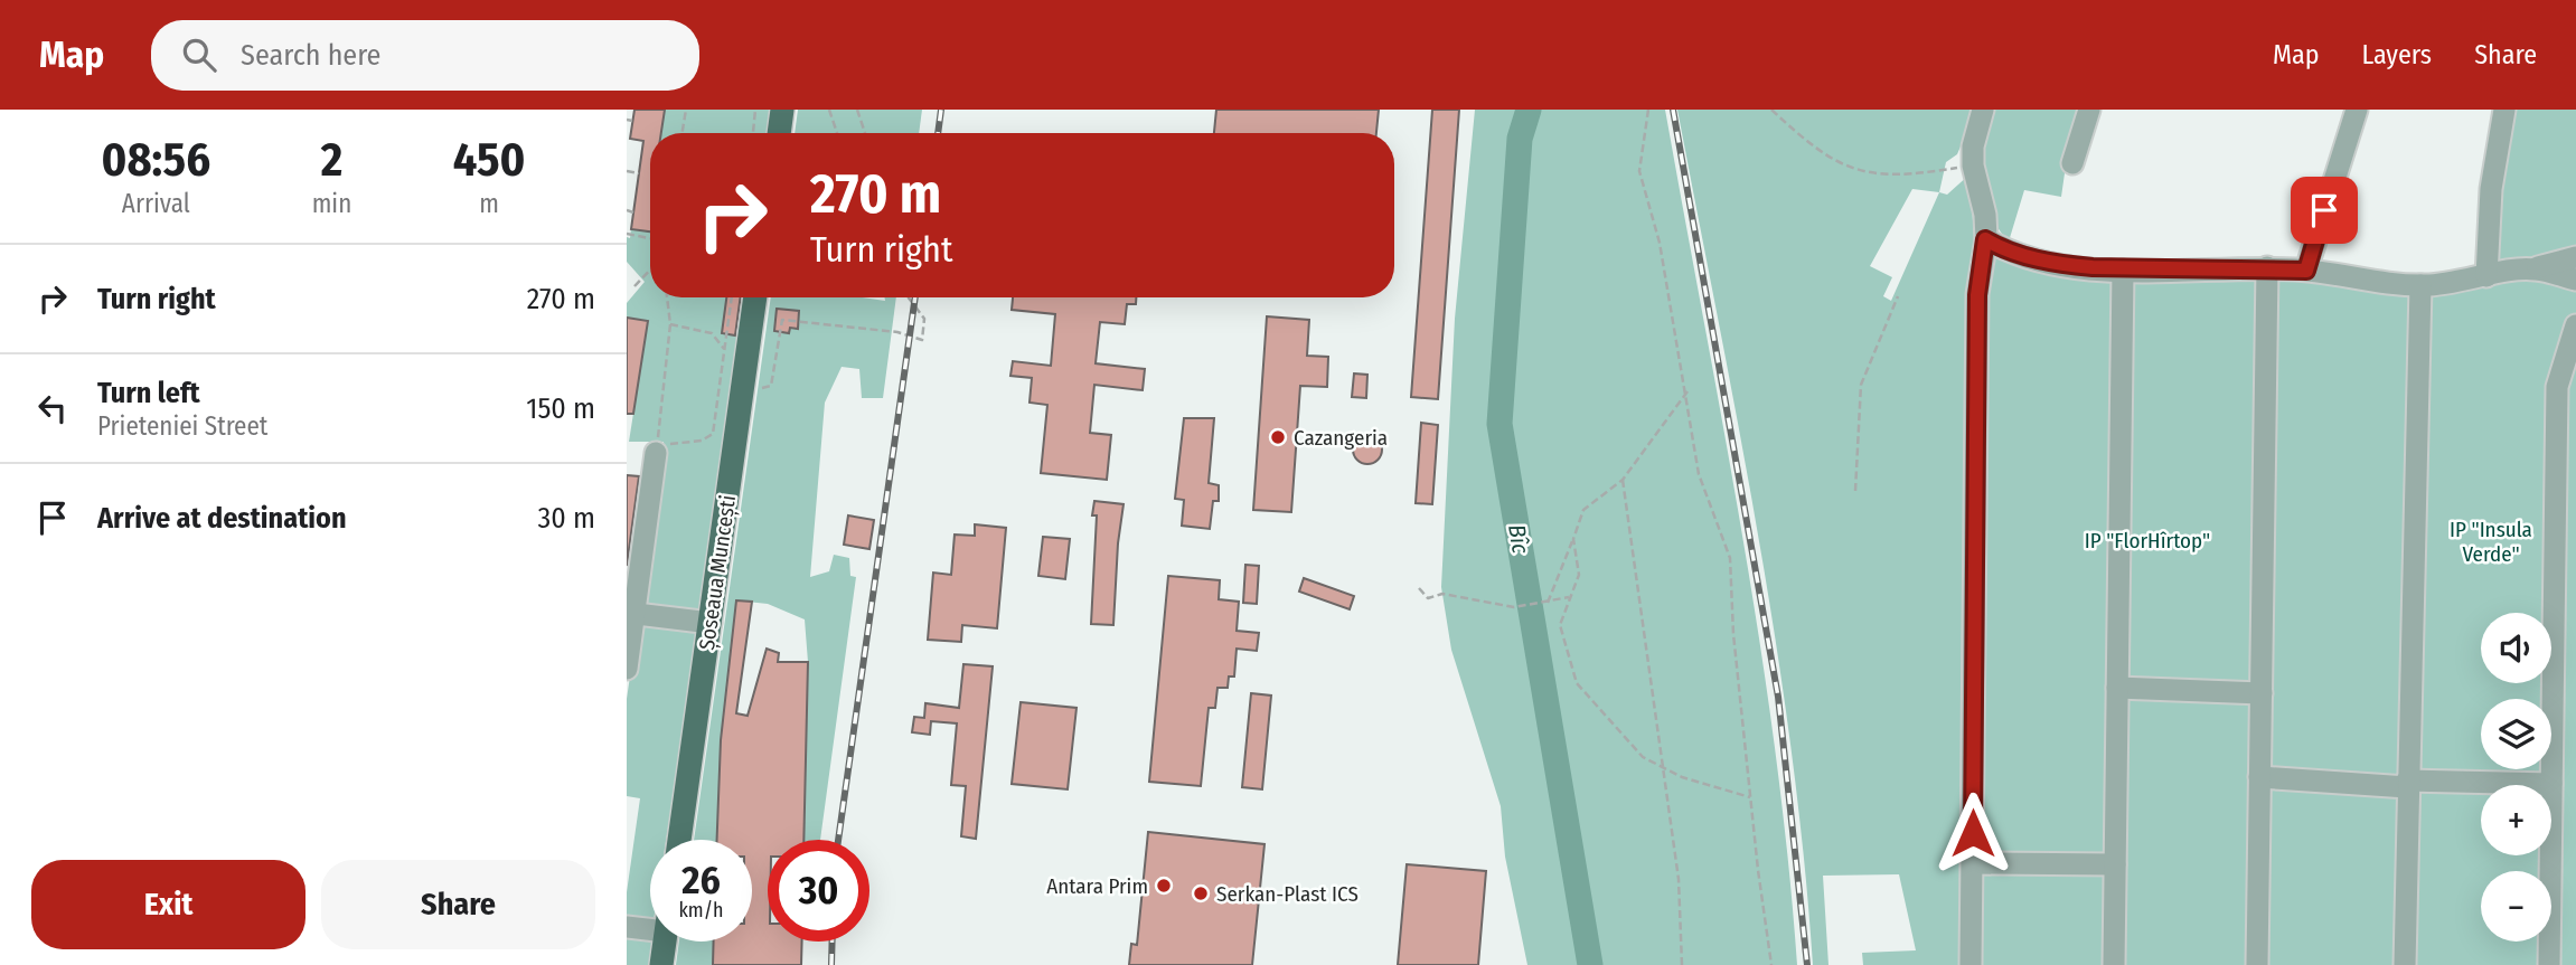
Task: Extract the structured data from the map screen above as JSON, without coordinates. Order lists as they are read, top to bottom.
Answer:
{
  "streets": {
    "main road": ["Șoseaua Muncești"]
  },
  "water": ["Bîc"],
  "parks": ["IP \"Insula Verde\"", "IP \"FlorHîrtop\""],
  "places": ["Cazangeria", "Antara Prim", "Serkan-Plast ICS"],
  "page": {
    "header": "Map",
    "search": "Search here",
    "nav": ["Map", "Layers", "Share"],
    "eta": [
      "08:56",
      "Arrival",
      "2",
      "min",
      "450",
      "m"
    ],
    "turn": ["270 m", "Turn right"],
    "list": [
      {
        "name": "Turn right",
        "value": "270 m"
      },
      {
        "name": "Turn left",
        "note": "Prieteniei Street",
        "value": "150 m"
      },
      {
        "name": "Arrive at destination",
        "value": "30 m"
      }
    ],
    "map_buttons": ["+", "−"],
    "speed": "26 km/h",
    "limit": "30",
    "buttons": ["Exit", "Share"]
  }
}
